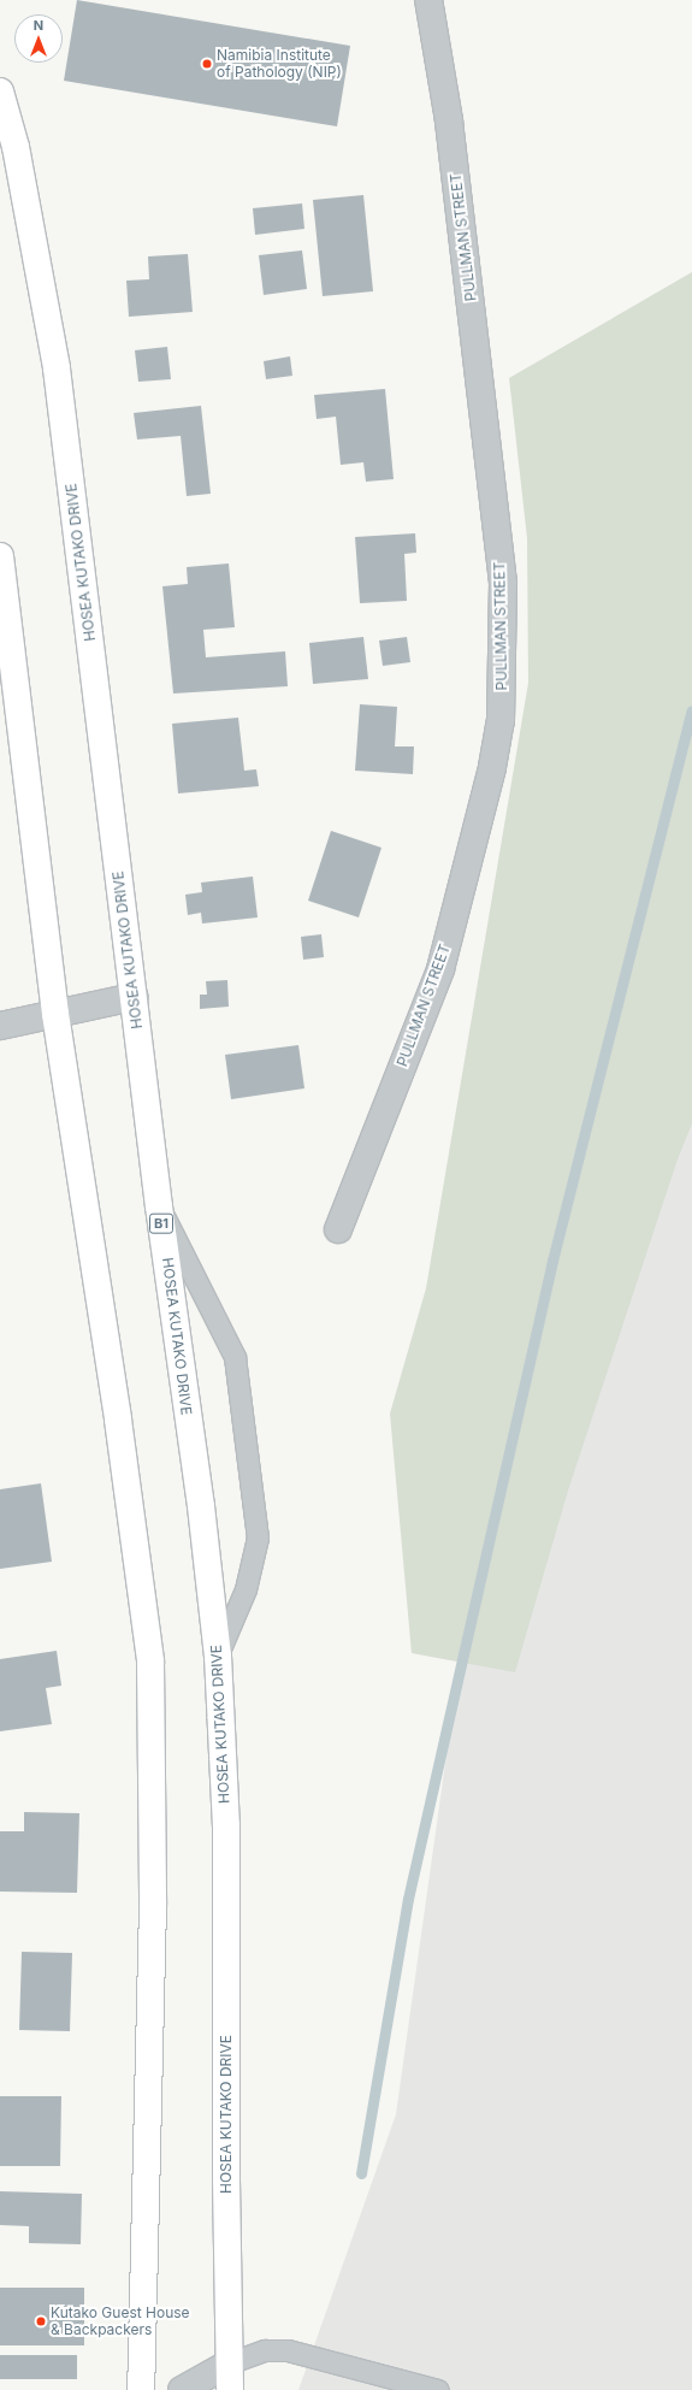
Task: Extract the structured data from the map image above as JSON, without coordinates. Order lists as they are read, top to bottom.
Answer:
{
  "streets": {
    "main road": ["HOSEA KUTAKO DRIVE", "B1"],
    "street": ["PULLMAN STREET"]
  },
  "places": ["Namibia Institute of Pathology (NIP)", "Kutako Guest House & Backpackers"],
  "north": "top"
}
